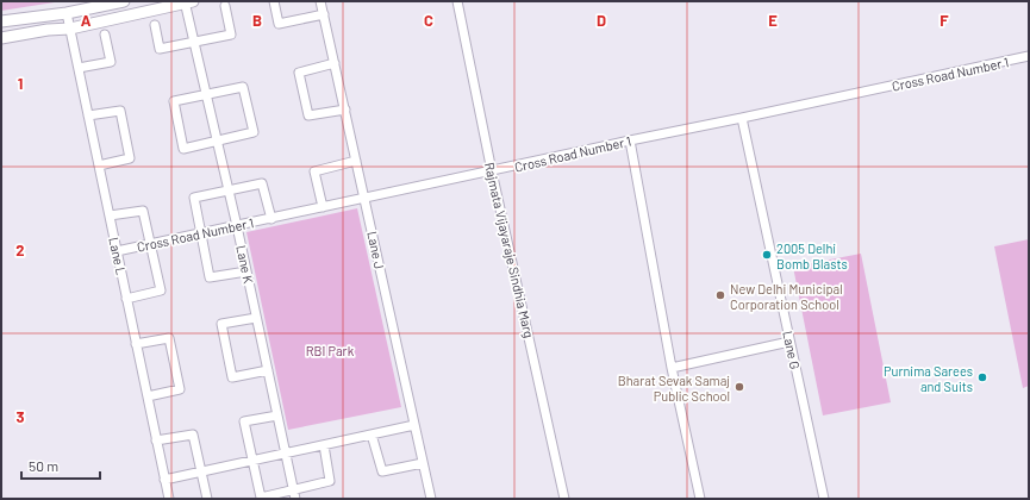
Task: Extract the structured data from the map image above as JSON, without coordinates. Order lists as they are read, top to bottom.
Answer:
{
  "streets": {
    "street": [
      "Cross Road Number 1",
      "Lane J",
      "Rajmata Vijayaraje Sindhia Marg",
      "Lane L",
      "Lane K",
      "Lane G"
    ]
  },
  "crossings": [
    ["Cross Road Number 1", "Lane J"],
    ["Cross Road Number 1", "Rajmata Vijayaraje Sindhia Marg"],
    ["Cross Road Number 1", "Lane L"],
    ["Cross Road Number 1", "Lane K"],
    ["Cross Road Number 1", "Lane G"]
  ],
  "parks": ["RBI Park"],
  "places": [
    "2005 Delhi Bomb Blasts",
    "New Delhi Municipal Corporation School",
    "Purnima Sarees and Suits",
    "Bharat Sevak Samaj Public School"
  ],
  "scale_bar": "50 m",
  "grid": {
    "columns": [
      "A",
      "B",
      "C",
      "D",
      "E",
      "F"
    ],
    "rows": ["1", "2", "3"]
  }
}
